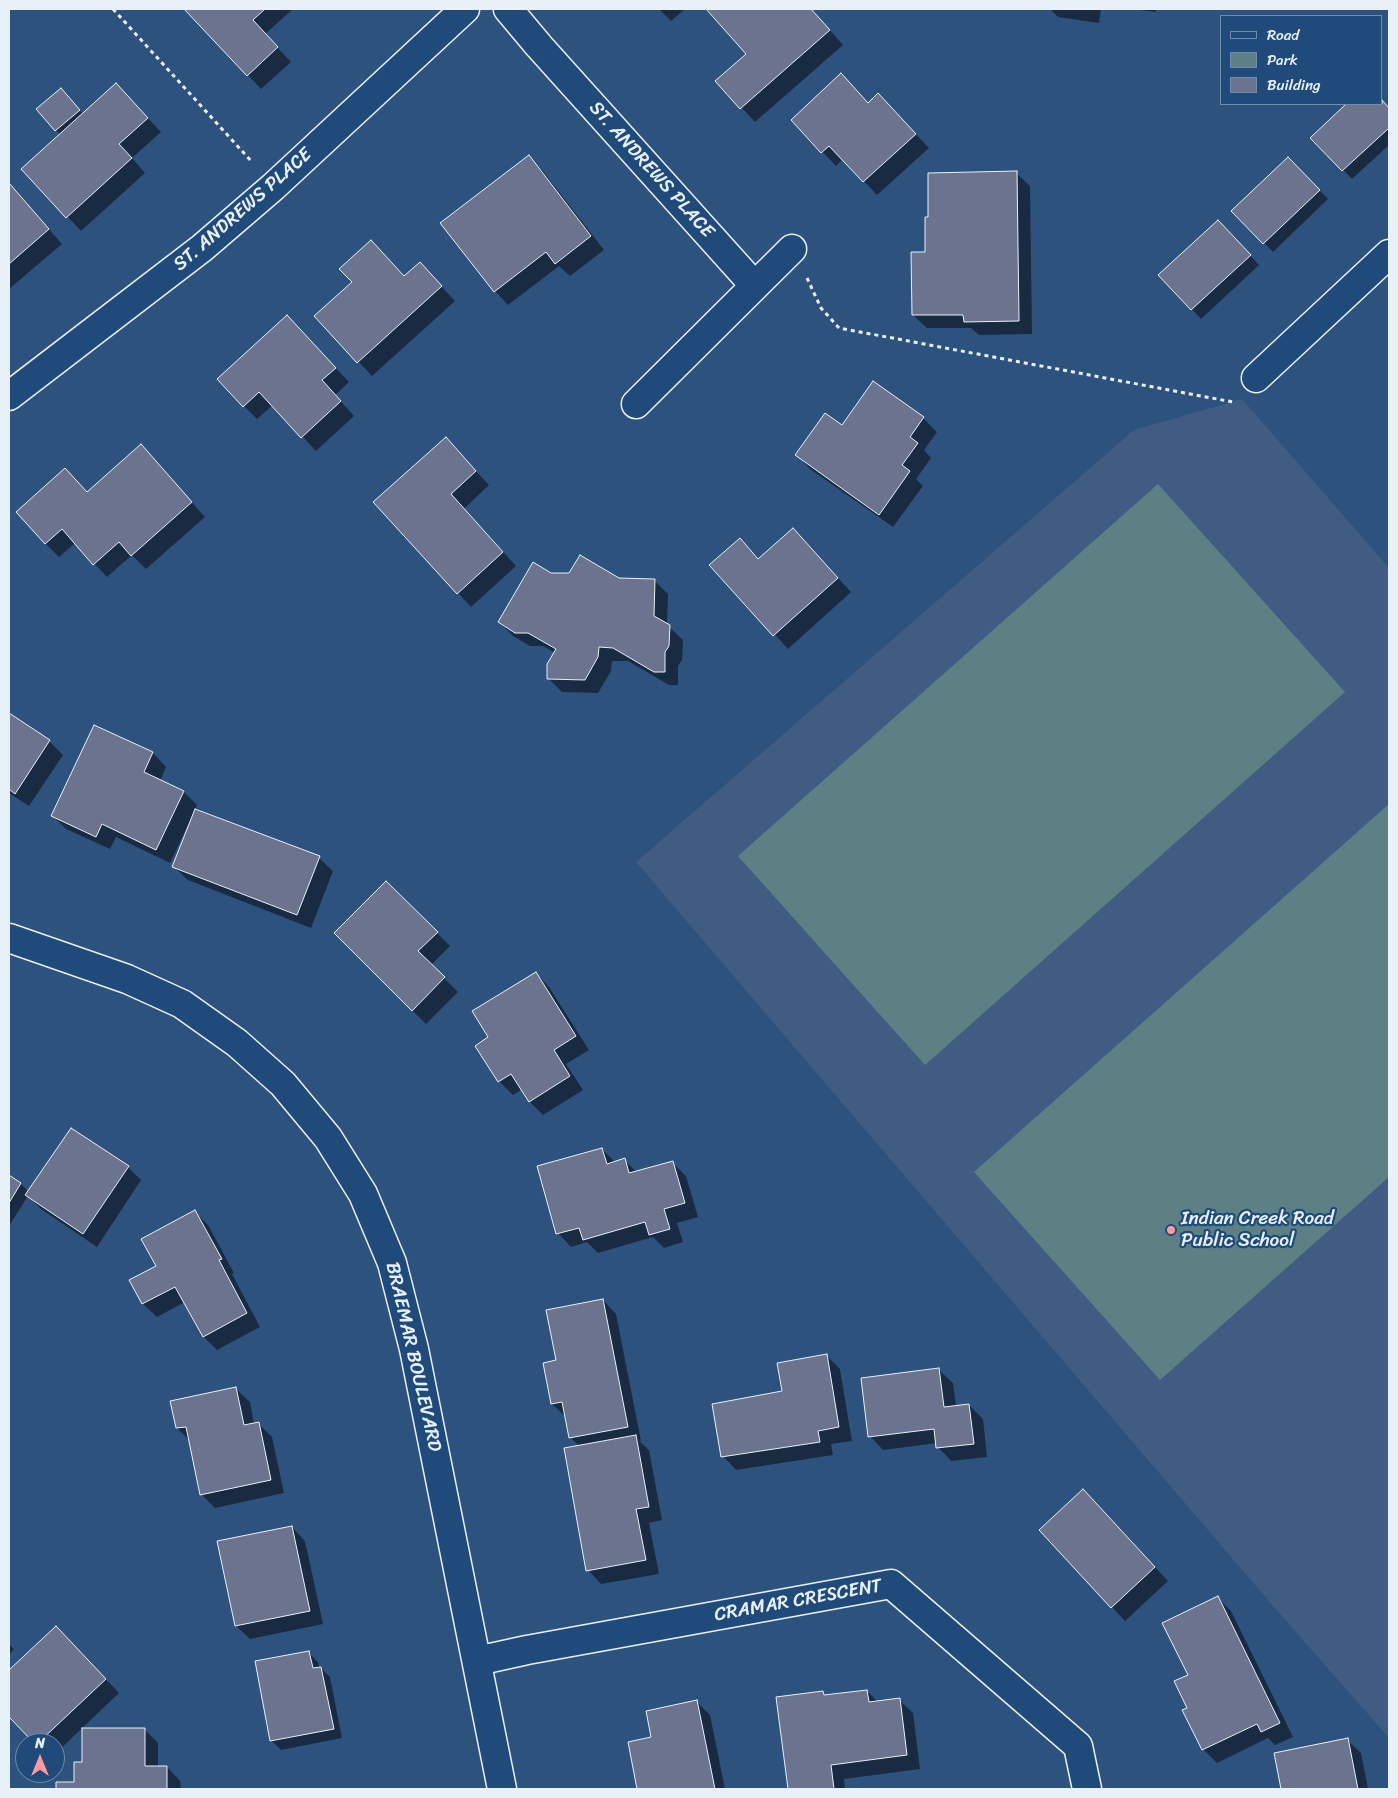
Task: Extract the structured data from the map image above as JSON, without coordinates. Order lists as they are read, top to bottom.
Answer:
{
  "streets": {
    "street": ["ST. ANDREWS PLACE", "BRAEMAR BOULEVARD", "CRAMAR CRESCENT"]
  },
  "crossings": [
    ["BRAEMAR BOULEVARD", "CRAMAR CRESCENT"]
  ],
  "places": ["Indian Creek Road Public School"],
  "legend": ["Road", "Park", "Building"],
  "north": "top"
}
